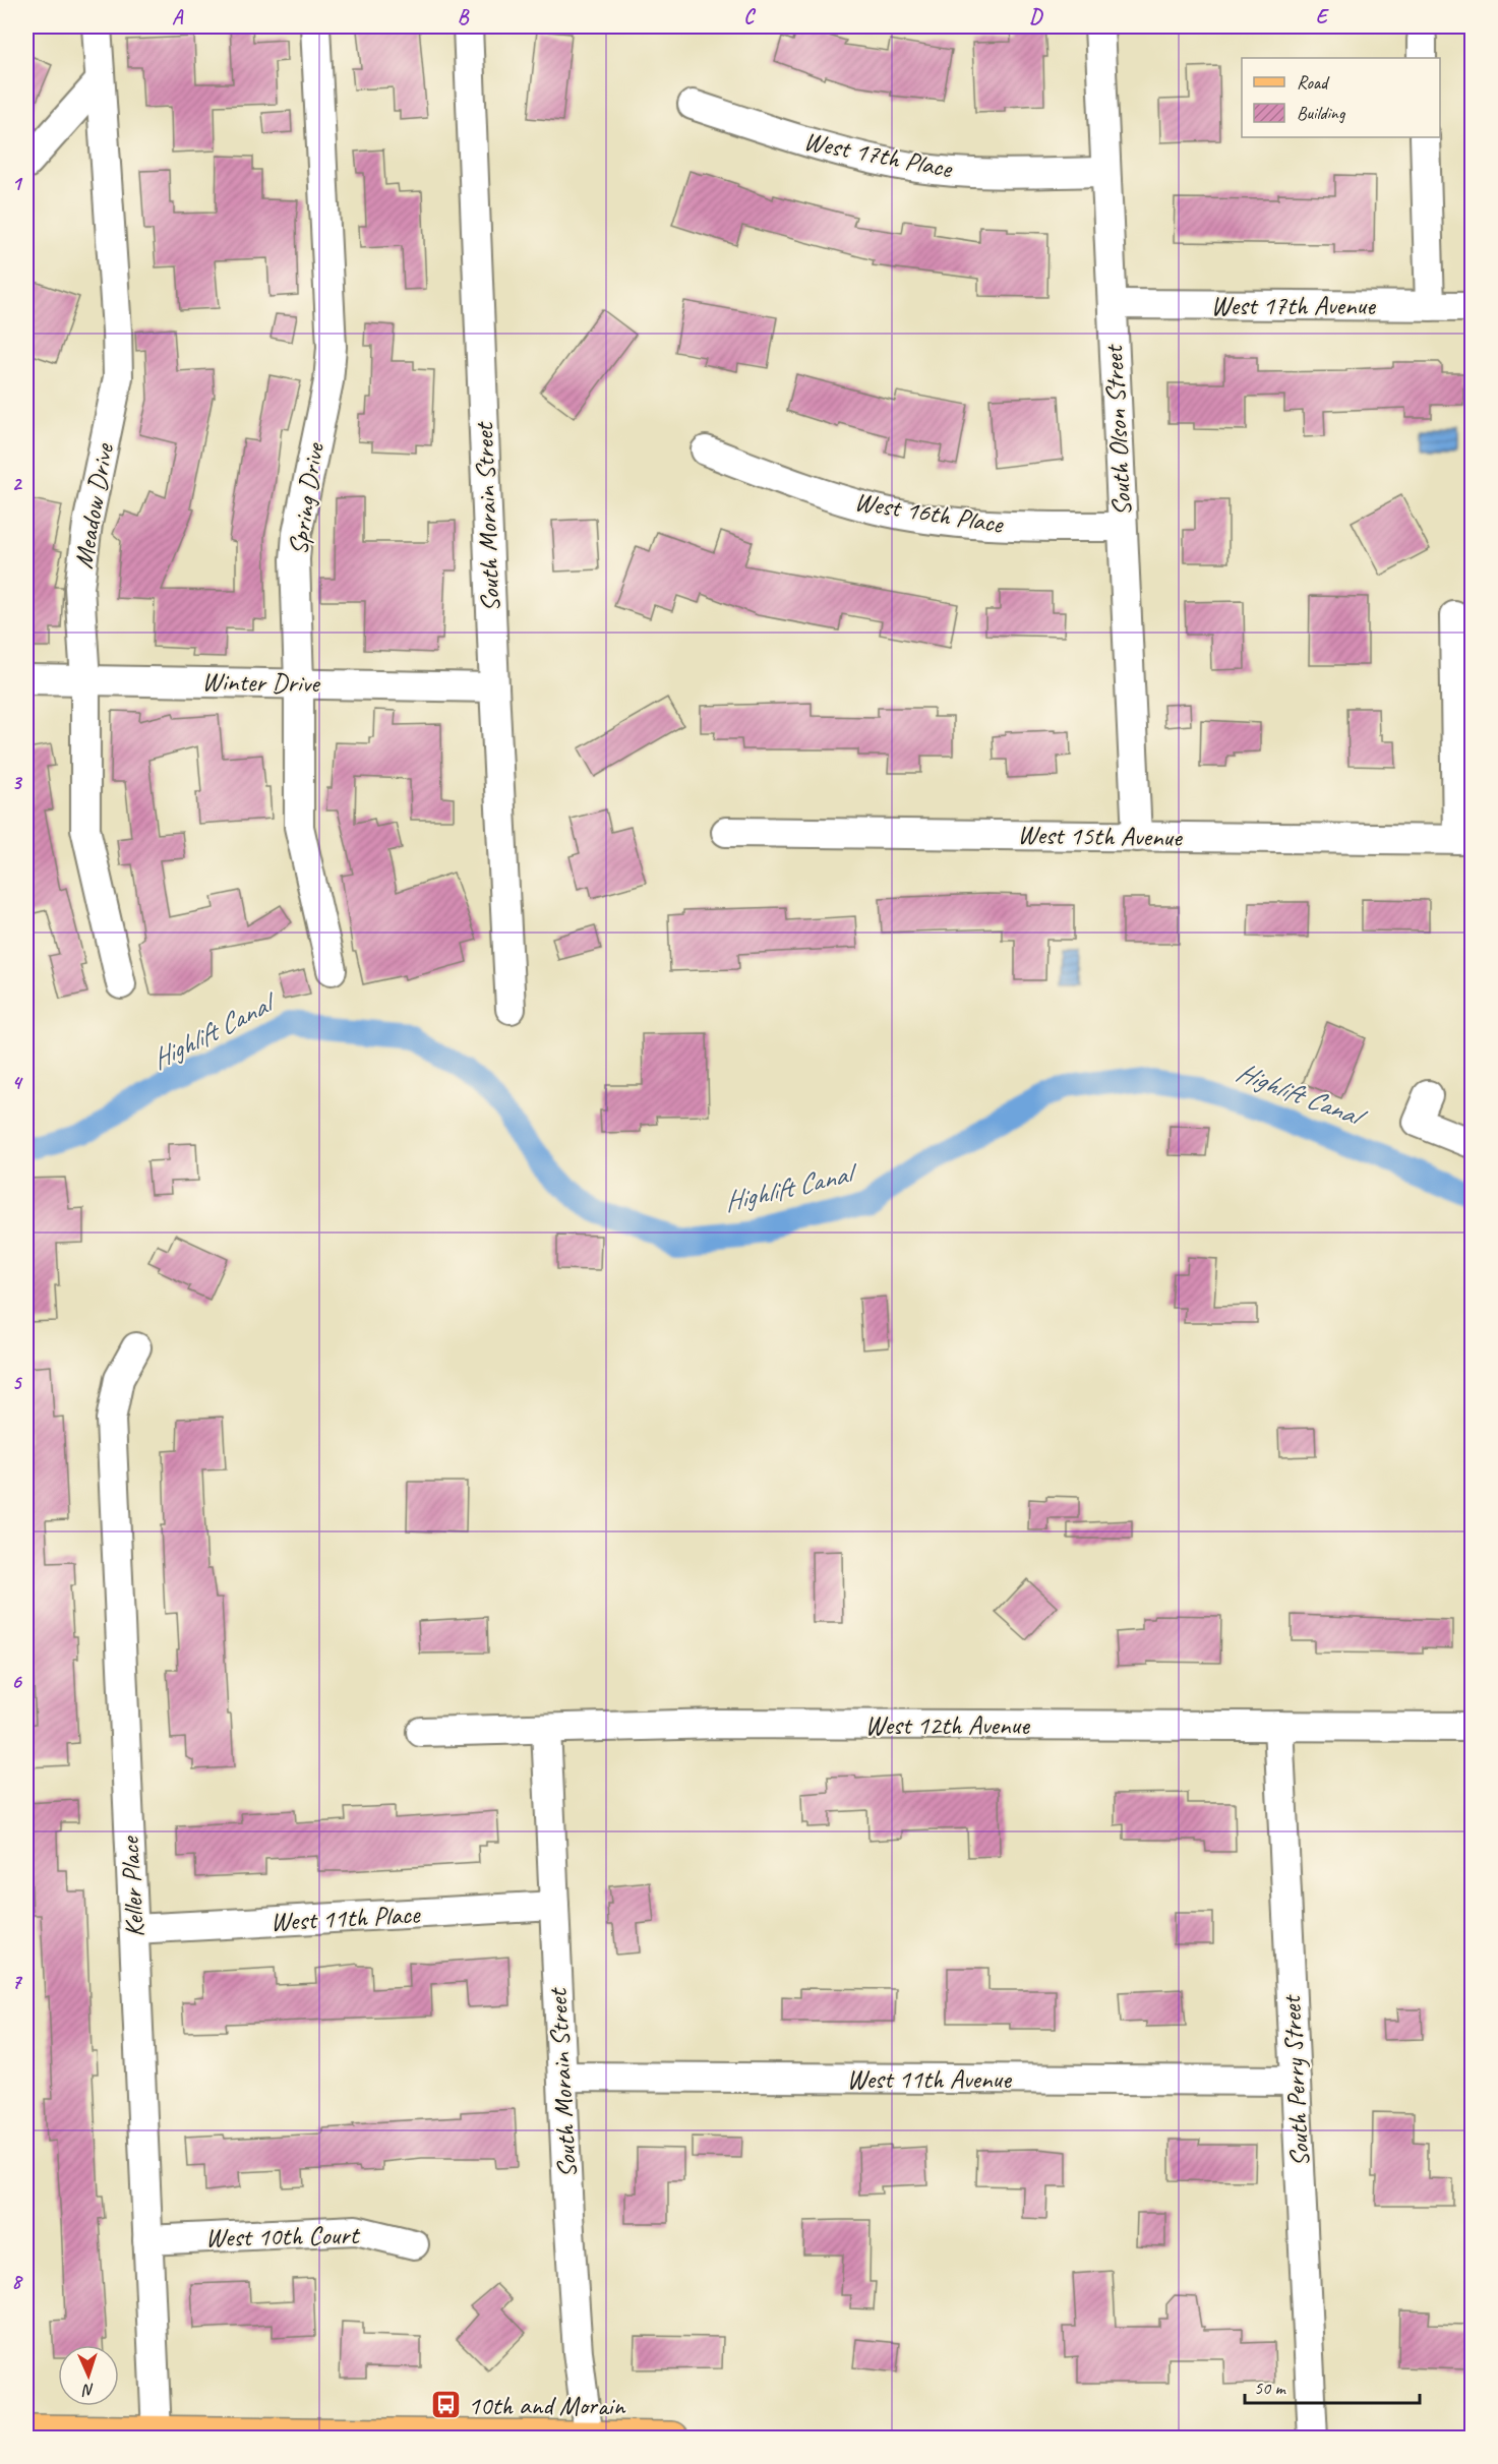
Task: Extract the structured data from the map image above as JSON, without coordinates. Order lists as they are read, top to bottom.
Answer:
{
  "streets": {
    "street": [
      "West 17th Place",
      "West 17th Avenue",
      "South Olson Street",
      "Spring Drive",
      "Meadow Drive",
      "West 16th Place",
      "South Morain Street",
      "Winter Drive",
      "West 15th Avenue",
      "West 12th Avenue",
      "Keller Place",
      "West 11th Place",
      "West 11th Avenue",
      "South Perry Street",
      "West 10th Court"
    ]
  },
  "crossings": [
    ["West 17th Place", "South Olson Street"],
    ["West 17th Avenue", "South Olson Street"],
    ["South Olson Street", "West 16th Place"],
    ["South Olson Street", "West 15th Avenue"],
    ["Spring Drive", "Winter Drive"],
    ["Meadow Drive", "Winter Drive"],
    ["South Morain Street", "Winter Drive"],
    ["South Morain Street", "West 12th Avenue"],
    ["South Morain Street", "West 11th Place"],
    ["South Morain Street", "West 11th Avenue"],
    ["West 12th Avenue", "South Perry Street"],
    ["Keller Place", "West 11th Place"],
    ["Keller Place", "West 10th Court"],
    ["West 11th Avenue", "South Perry Street"]
  ],
  "water": ["Highlift Canal"],
  "places": {
    "bus stop": ["10th and Morain"]
  },
  "legend": ["Road", "Building"],
  "scale_bar": "50 m",
  "north": "bottom",
  "grid": {
    "columns": [
      "A",
      "B",
      "C",
      "D",
      "E"
    ],
    "rows": [
      "1",
      "2",
      "3",
      "4",
      "5",
      "6",
      "7",
      "8"
    ]
  }
}
